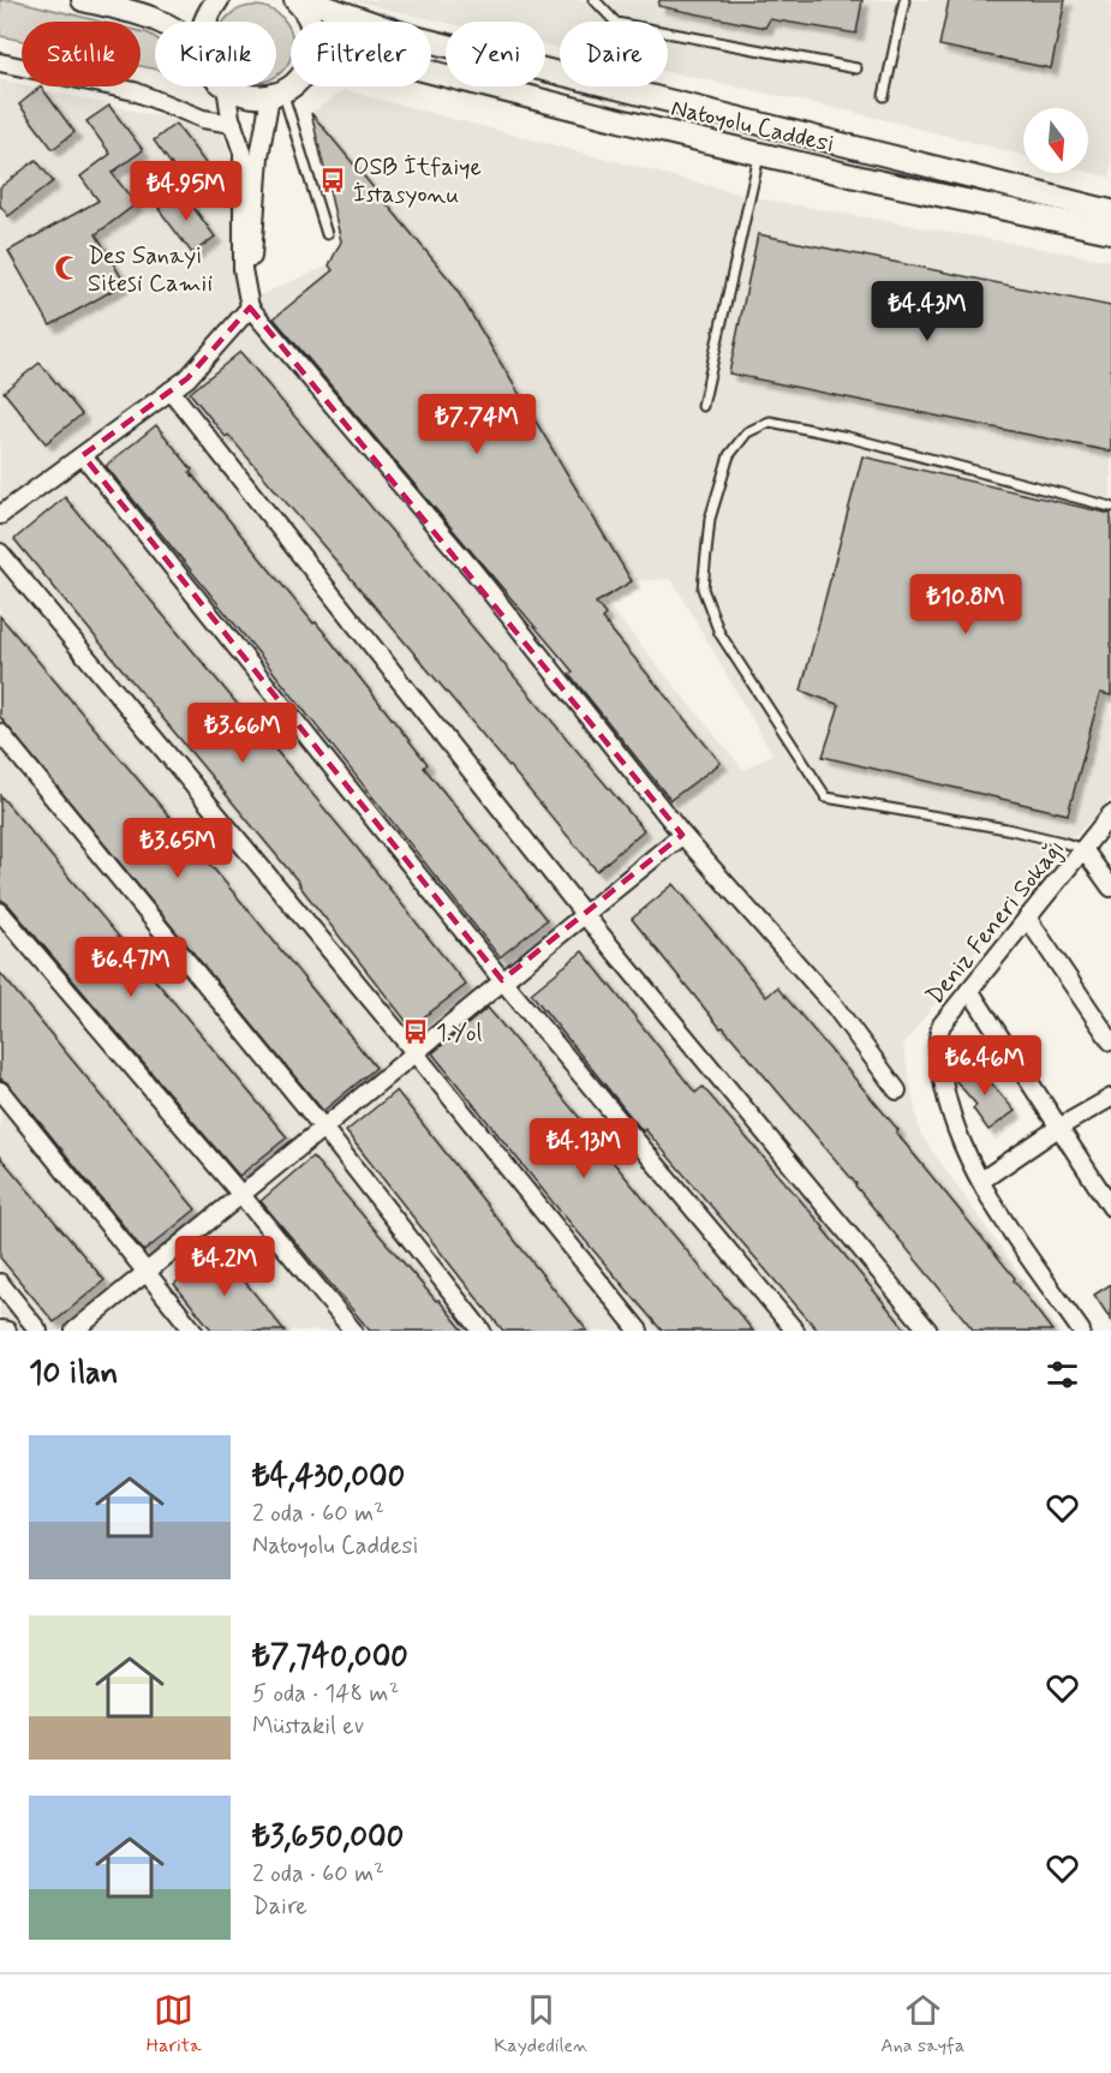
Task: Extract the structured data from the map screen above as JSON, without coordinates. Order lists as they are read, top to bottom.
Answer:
{
  "streets": {
    "main road": ["Natoyolu Caddesi"],
    "street": ["Deniz Feneri Sokağı"]
  },
  "places": {
    "bus stop": ["OSB İtfaiye İstasyonu", "1.Yol"],
    "mosque": ["Des Sanayi Sitesi Camii"]
  },
  "north": "bottom",
  "page": {
    "chip": [
      "Satılık",
      "Kiralık",
      "Filtreler",
      "Yeni",
      "Daire"
    ],
    "price": [
      "₺4.95M",
      "₺4.43M",
      "₺7.74M",
      "₺10.8M",
      "₺3.66M",
      "₺3.65M",
      "₺6.47M",
      "₺6.46M",
      "₺4.13M",
      "₺4.2M"
    ],
    "heading": "10 ilan",
    "list": [
      {
        "name": "₺4,430,000",
        "note": "2 oda · 60 m² · Natoyolu Caddesi"
      },
      {
        "name": "₺7,740,000",
        "note": "5 oda · 148 m² · Müstakil ev"
      },
      {
        "name": "₺3,650,000",
        "note": "2 oda · 60 m² · Daire"
      }
    ],
    "tabs": ["Harita", "Kaydedilen", "Ana sayfa"]
  }
}
